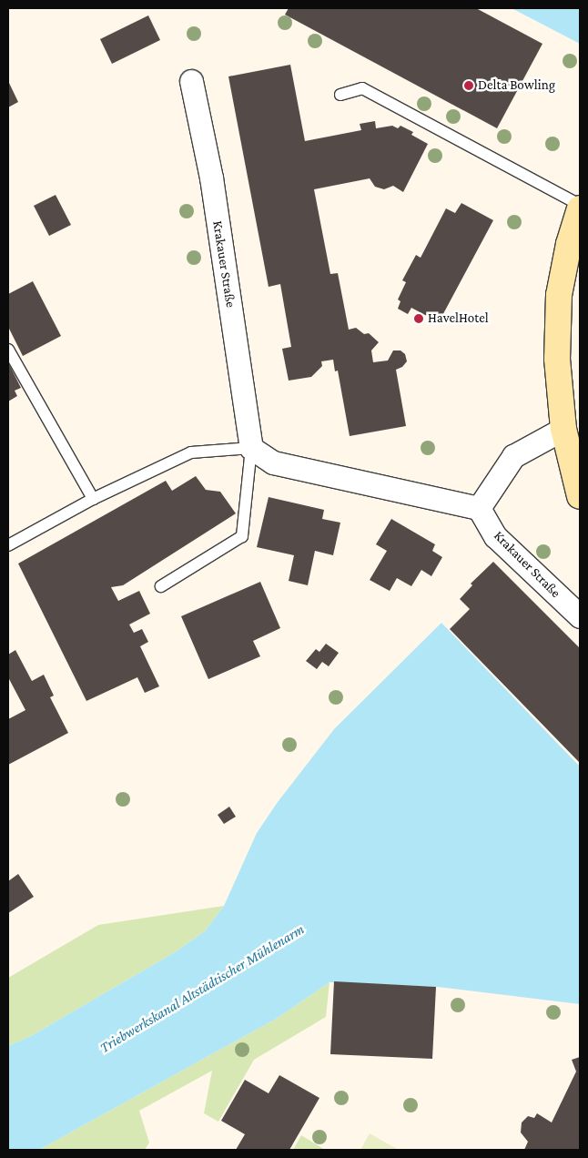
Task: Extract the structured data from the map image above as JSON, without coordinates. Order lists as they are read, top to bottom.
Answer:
{
  "streets": {
    "street": ["Krakauer Straße"]
  },
  "water": ["Triebwerkskanal Altstädtischer Mühlenarm"],
  "places": ["Delta Bowling", "HavelHotel"]
}
